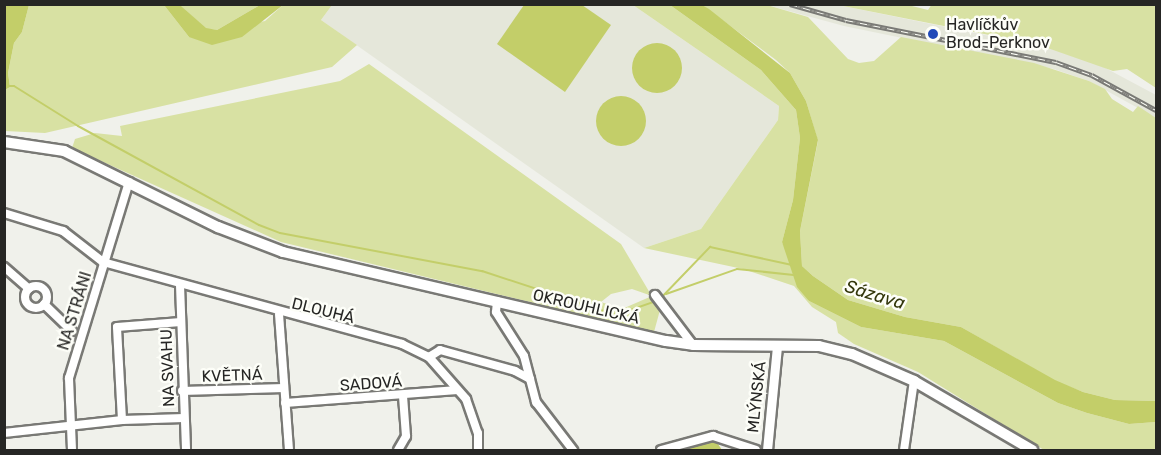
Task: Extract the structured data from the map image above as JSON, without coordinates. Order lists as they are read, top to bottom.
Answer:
{
  "streets": {
    "main road": ["OKROUHLICKÁ"],
    "street": [
      "NA STRÁNI",
      "DLOUHÁ",
      "NA SVAHU",
      "KVĚTNÁ",
      "SADOVÁ",
      "MLÝNSKÁ"
    ]
  },
  "crossings": [
    ["OKROUHLICKÁ", "NA STRÁNI"],
    ["OKROUHLICKÁ", "MLÝNSKÁ"],
    ["NA STRÁNI", "DLOUHÁ"],
    ["DLOUHÁ", "NA SVAHU"],
    ["DLOUHÁ", "SADOVÁ"],
    ["NA SVAHU", "KVĚTNÁ"]
  ],
  "water": ["Sázava"],
  "places": ["Havlíčkův Brod-Perknov"]
}
